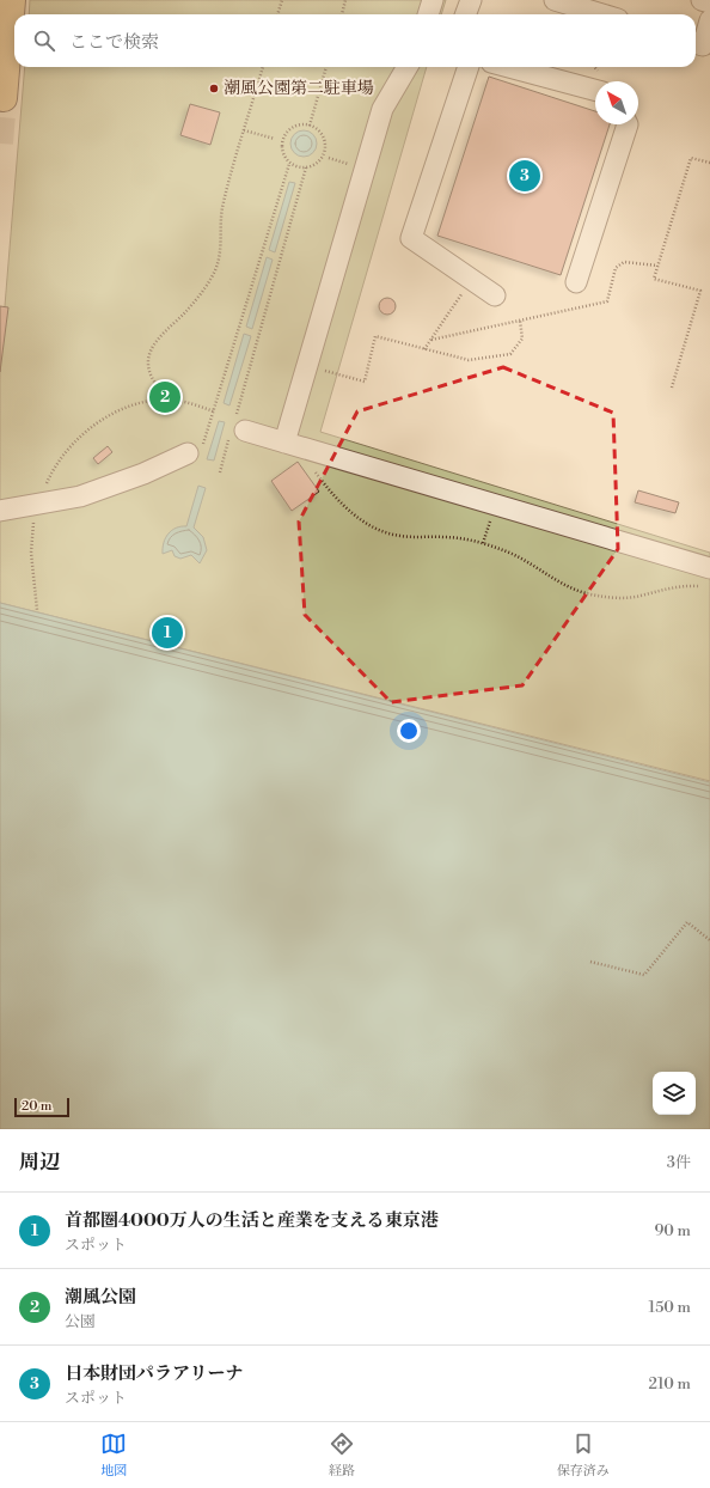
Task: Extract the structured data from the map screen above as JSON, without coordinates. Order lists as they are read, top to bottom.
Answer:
{
  "places": ["潮風公園第二駐車場"],
  "scale_bar": "20 m",
  "north": "top left",
  "page": {
    "search": "ここで検索",
    "pins": ["3", "2", "1"],
    "scale": "20 m",
    "heading": ["周辺", "3件"],
    "list": [
      {
        "mark": "1",
        "name": "首都圏4000万人の生活と産業を支える東京港",
        "note": "スポット",
        "value": "90 m"
      },
      {
        "mark": "2",
        "name": "潮風公園",
        "note": "公園",
        "value": "150 m"
      },
      {
        "mark": "3",
        "name": "日本財団パラアリーナ",
        "note": "スポット",
        "value": "210 m"
      }
    ],
    "nav": ["地図", "経路", "保存済み"]
  }
}
